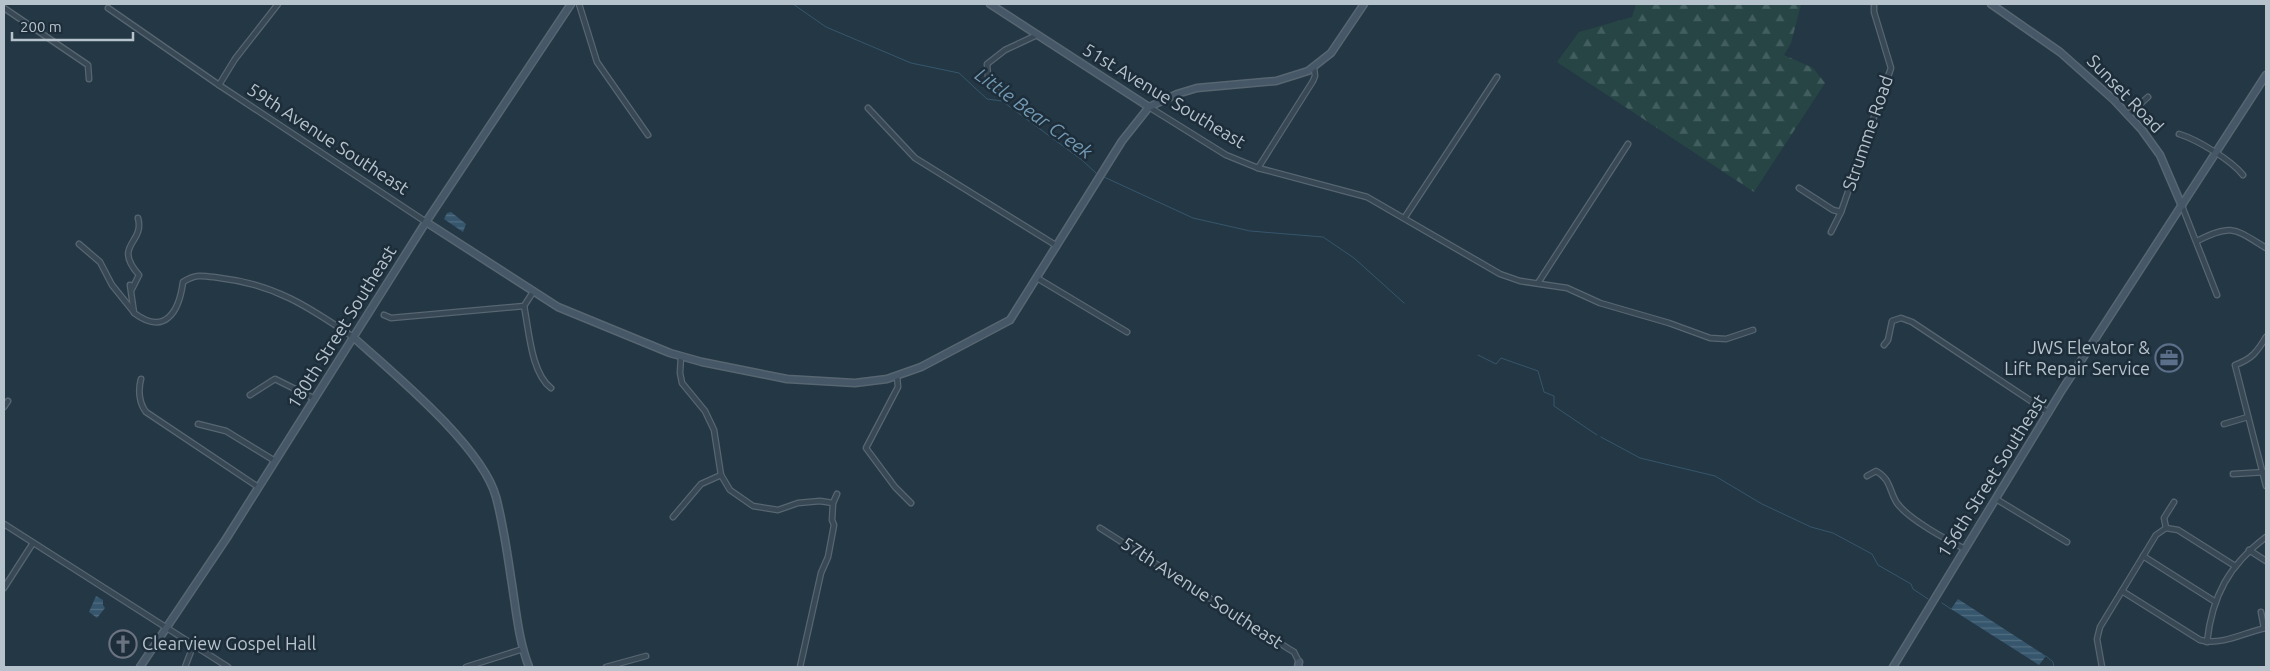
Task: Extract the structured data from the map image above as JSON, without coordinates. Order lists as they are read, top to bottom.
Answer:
{
  "streets": {
    "street": [
      "Sunset Road",
      "51st Avenue Southeast",
      "Strumme Road",
      "59th Avenue Southeast",
      "180th Street Southeast",
      "156th Street Southeast",
      "57th Avenue Southeast"
    ]
  },
  "crossings": [
    ["Sunset Road", "156th Street Southeast"],
    ["51st Avenue Southeast", "59th Avenue Southeast"],
    ["59th Avenue Southeast", "180th Street Southeast"]
  ],
  "water": ["Little Bear Creek"],
  "places": {
    "office": ["JWS Elevator & Lift Repair Service"],
    "church": ["Clearview Gospel Hall"]
  },
  "scale_bar": "200 m"
}
